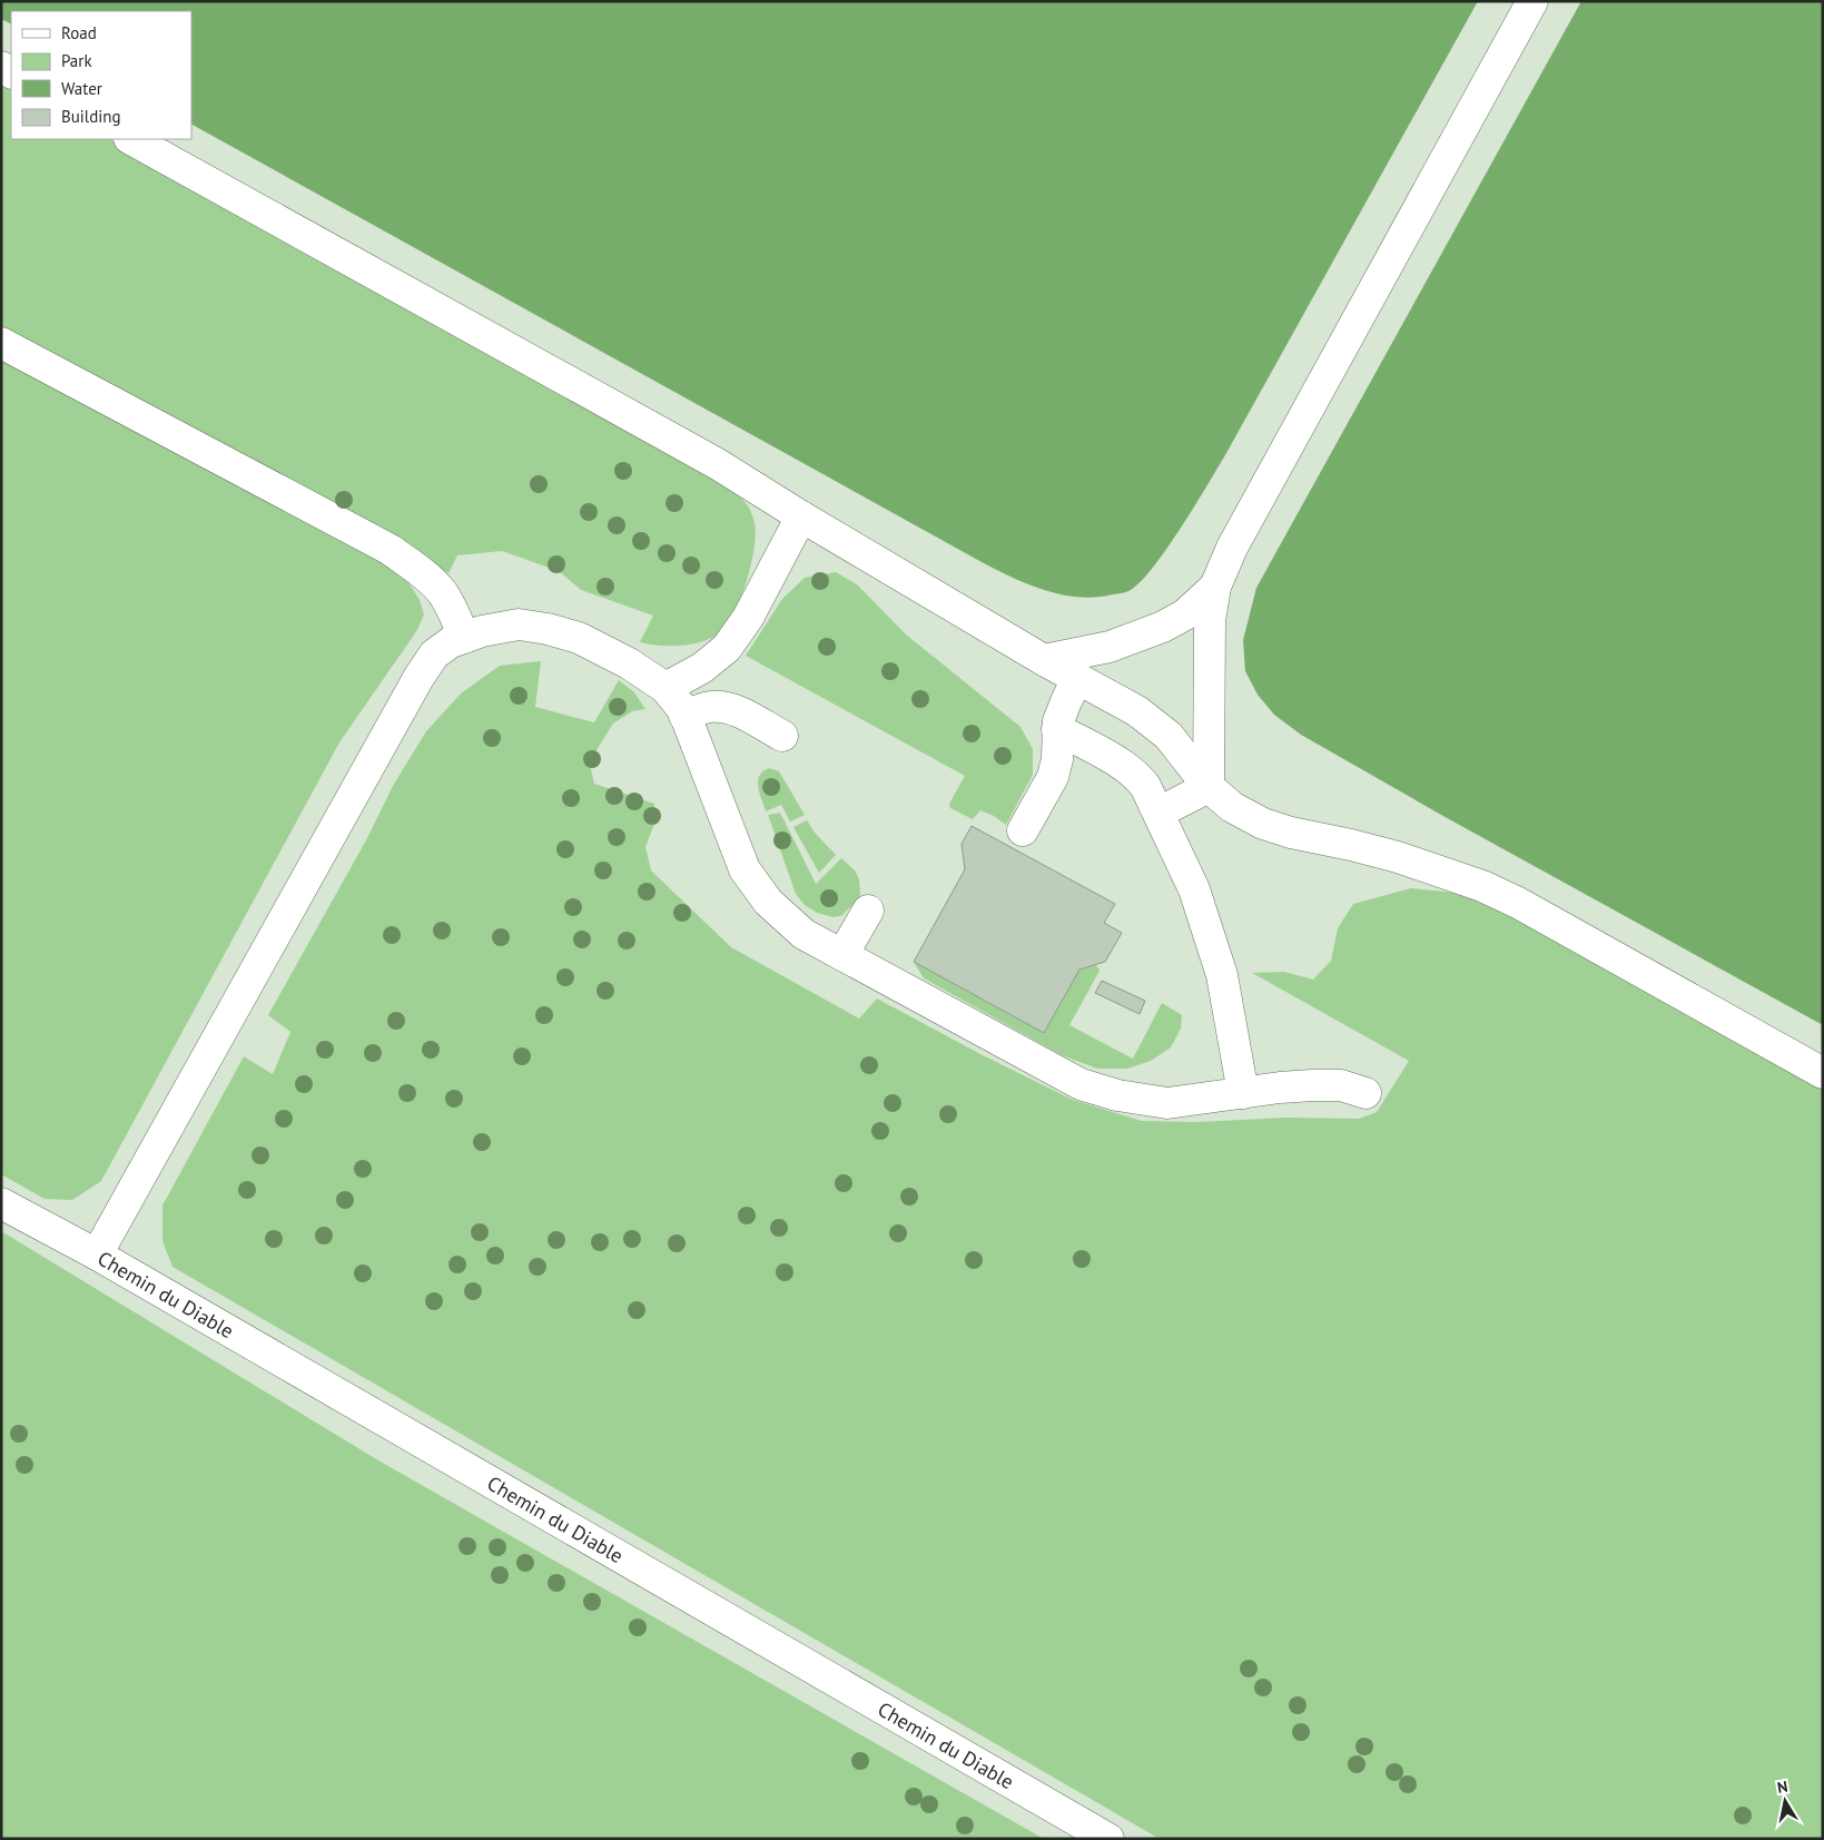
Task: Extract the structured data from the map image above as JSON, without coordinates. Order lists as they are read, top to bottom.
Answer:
{
  "streets": {
    "street": ["Chemin du Diable"]
  },
  "legend": [
    "Road",
    "Park",
    "Water",
    "Building"
  ],
  "north": "top"
}
